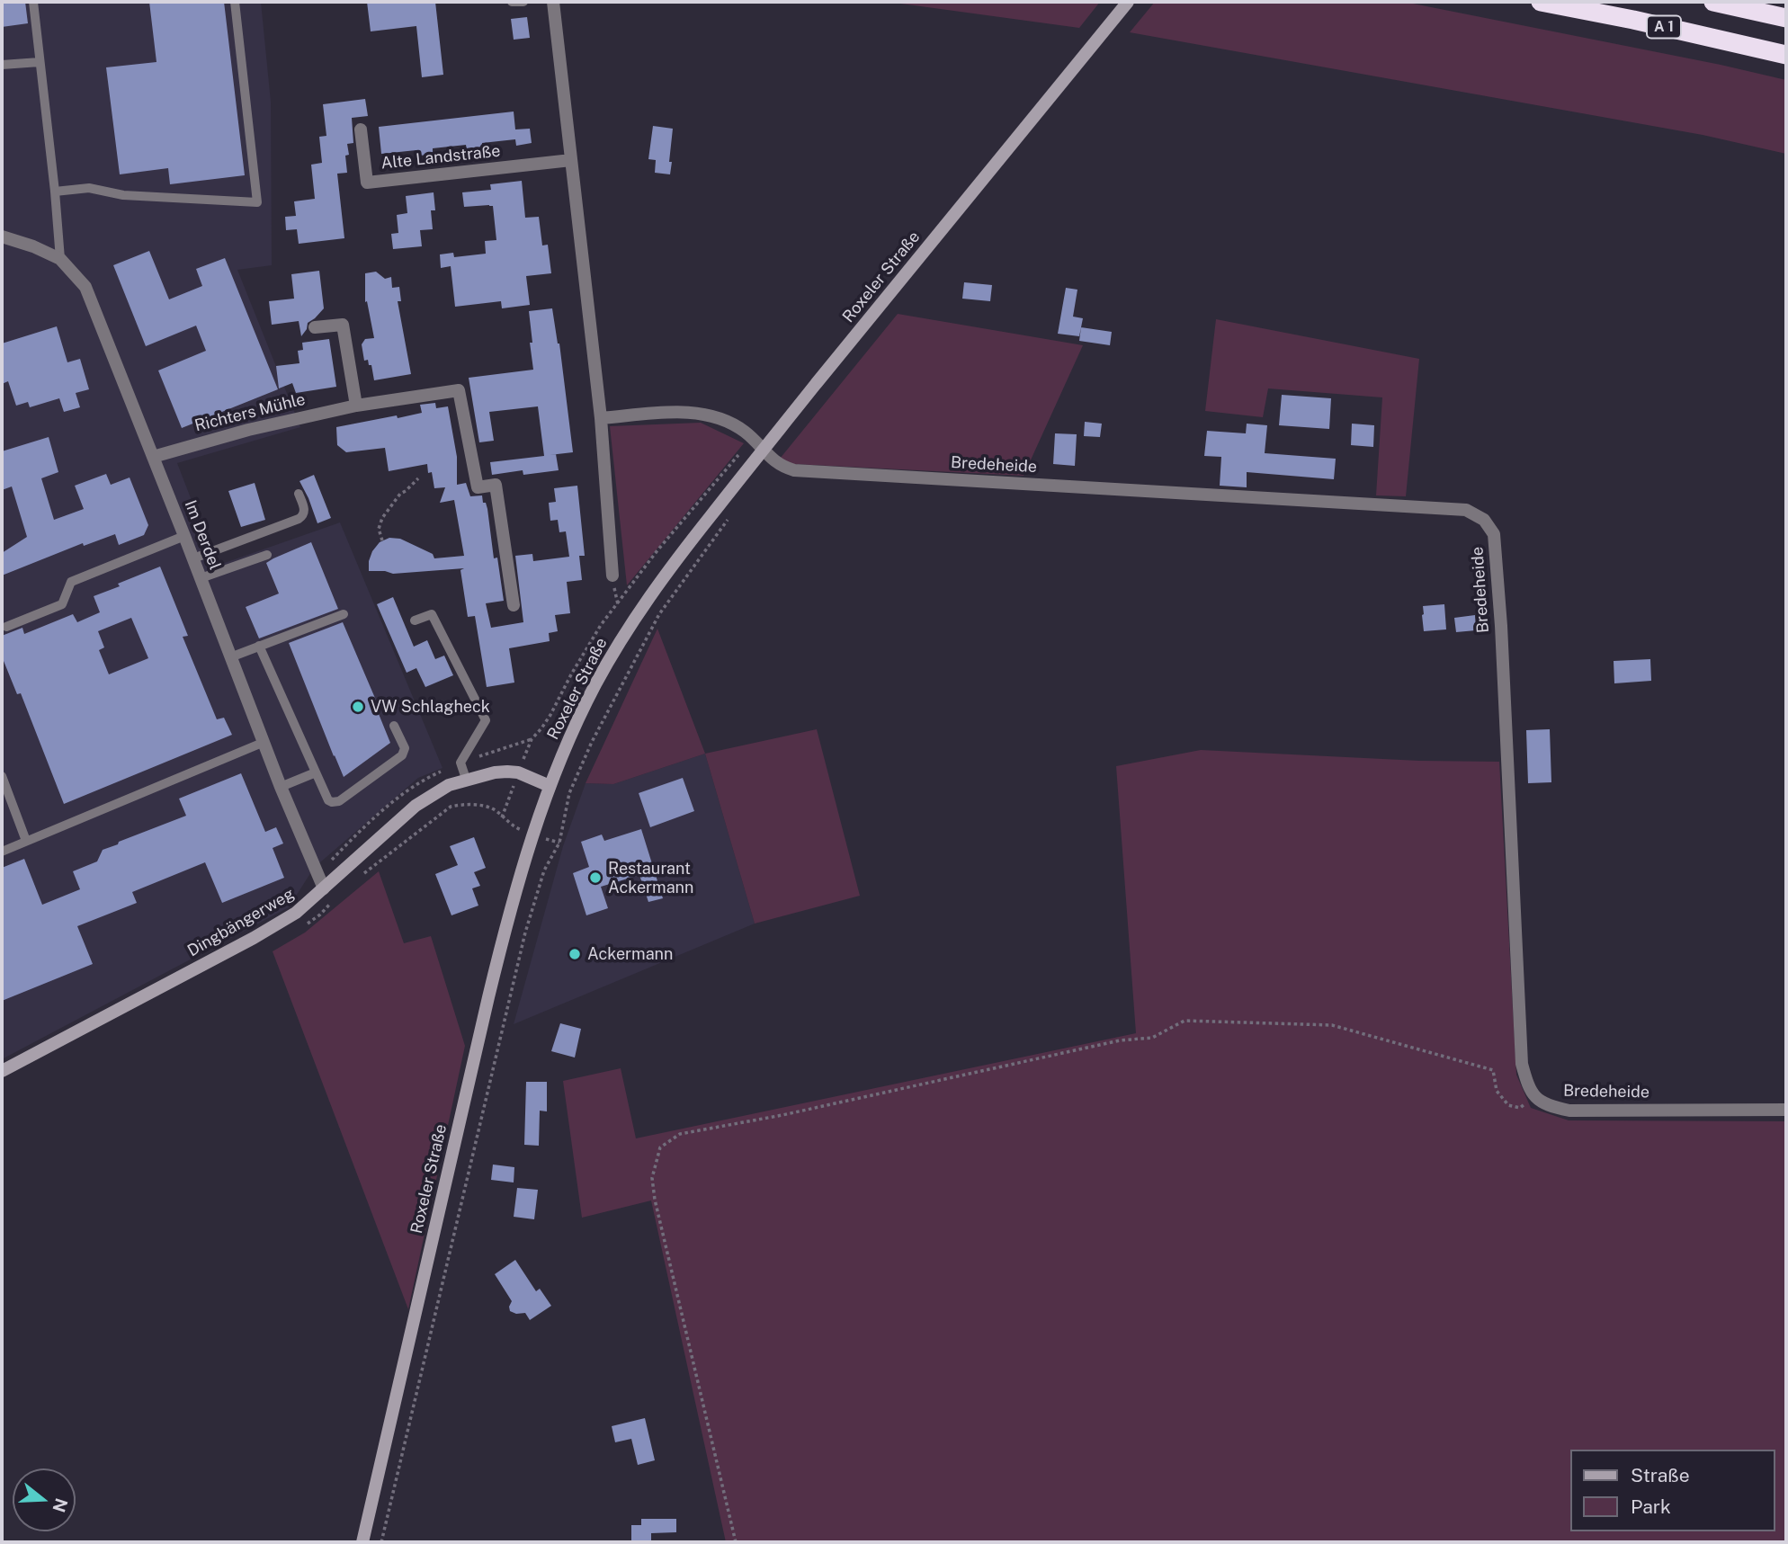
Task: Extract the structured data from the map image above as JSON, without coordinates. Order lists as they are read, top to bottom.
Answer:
{
  "streets": {
    "highway": ["A 1"],
    "main road": ["Roxeler Straße", "Dingbängerweg"],
    "street": [
      "Alte Landstraße",
      "Richters Mühle",
      "Bredeheide",
      "Im Derdel"
    ]
  },
  "crossings": [
    ["Roxeler Straße", "Bredeheide"],
    ["Roxeler Straße", "Dingbängerweg"],
    ["Richters Mühle", "Im Derdel"],
    ["Im Derdel", "Dingbängerweg"]
  ],
  "places": ["VW Schlagheck", "Restaurant Ackermann", "Ackermann"],
  "legend": ["Straße", "Park"],
  "north": "right"
}
